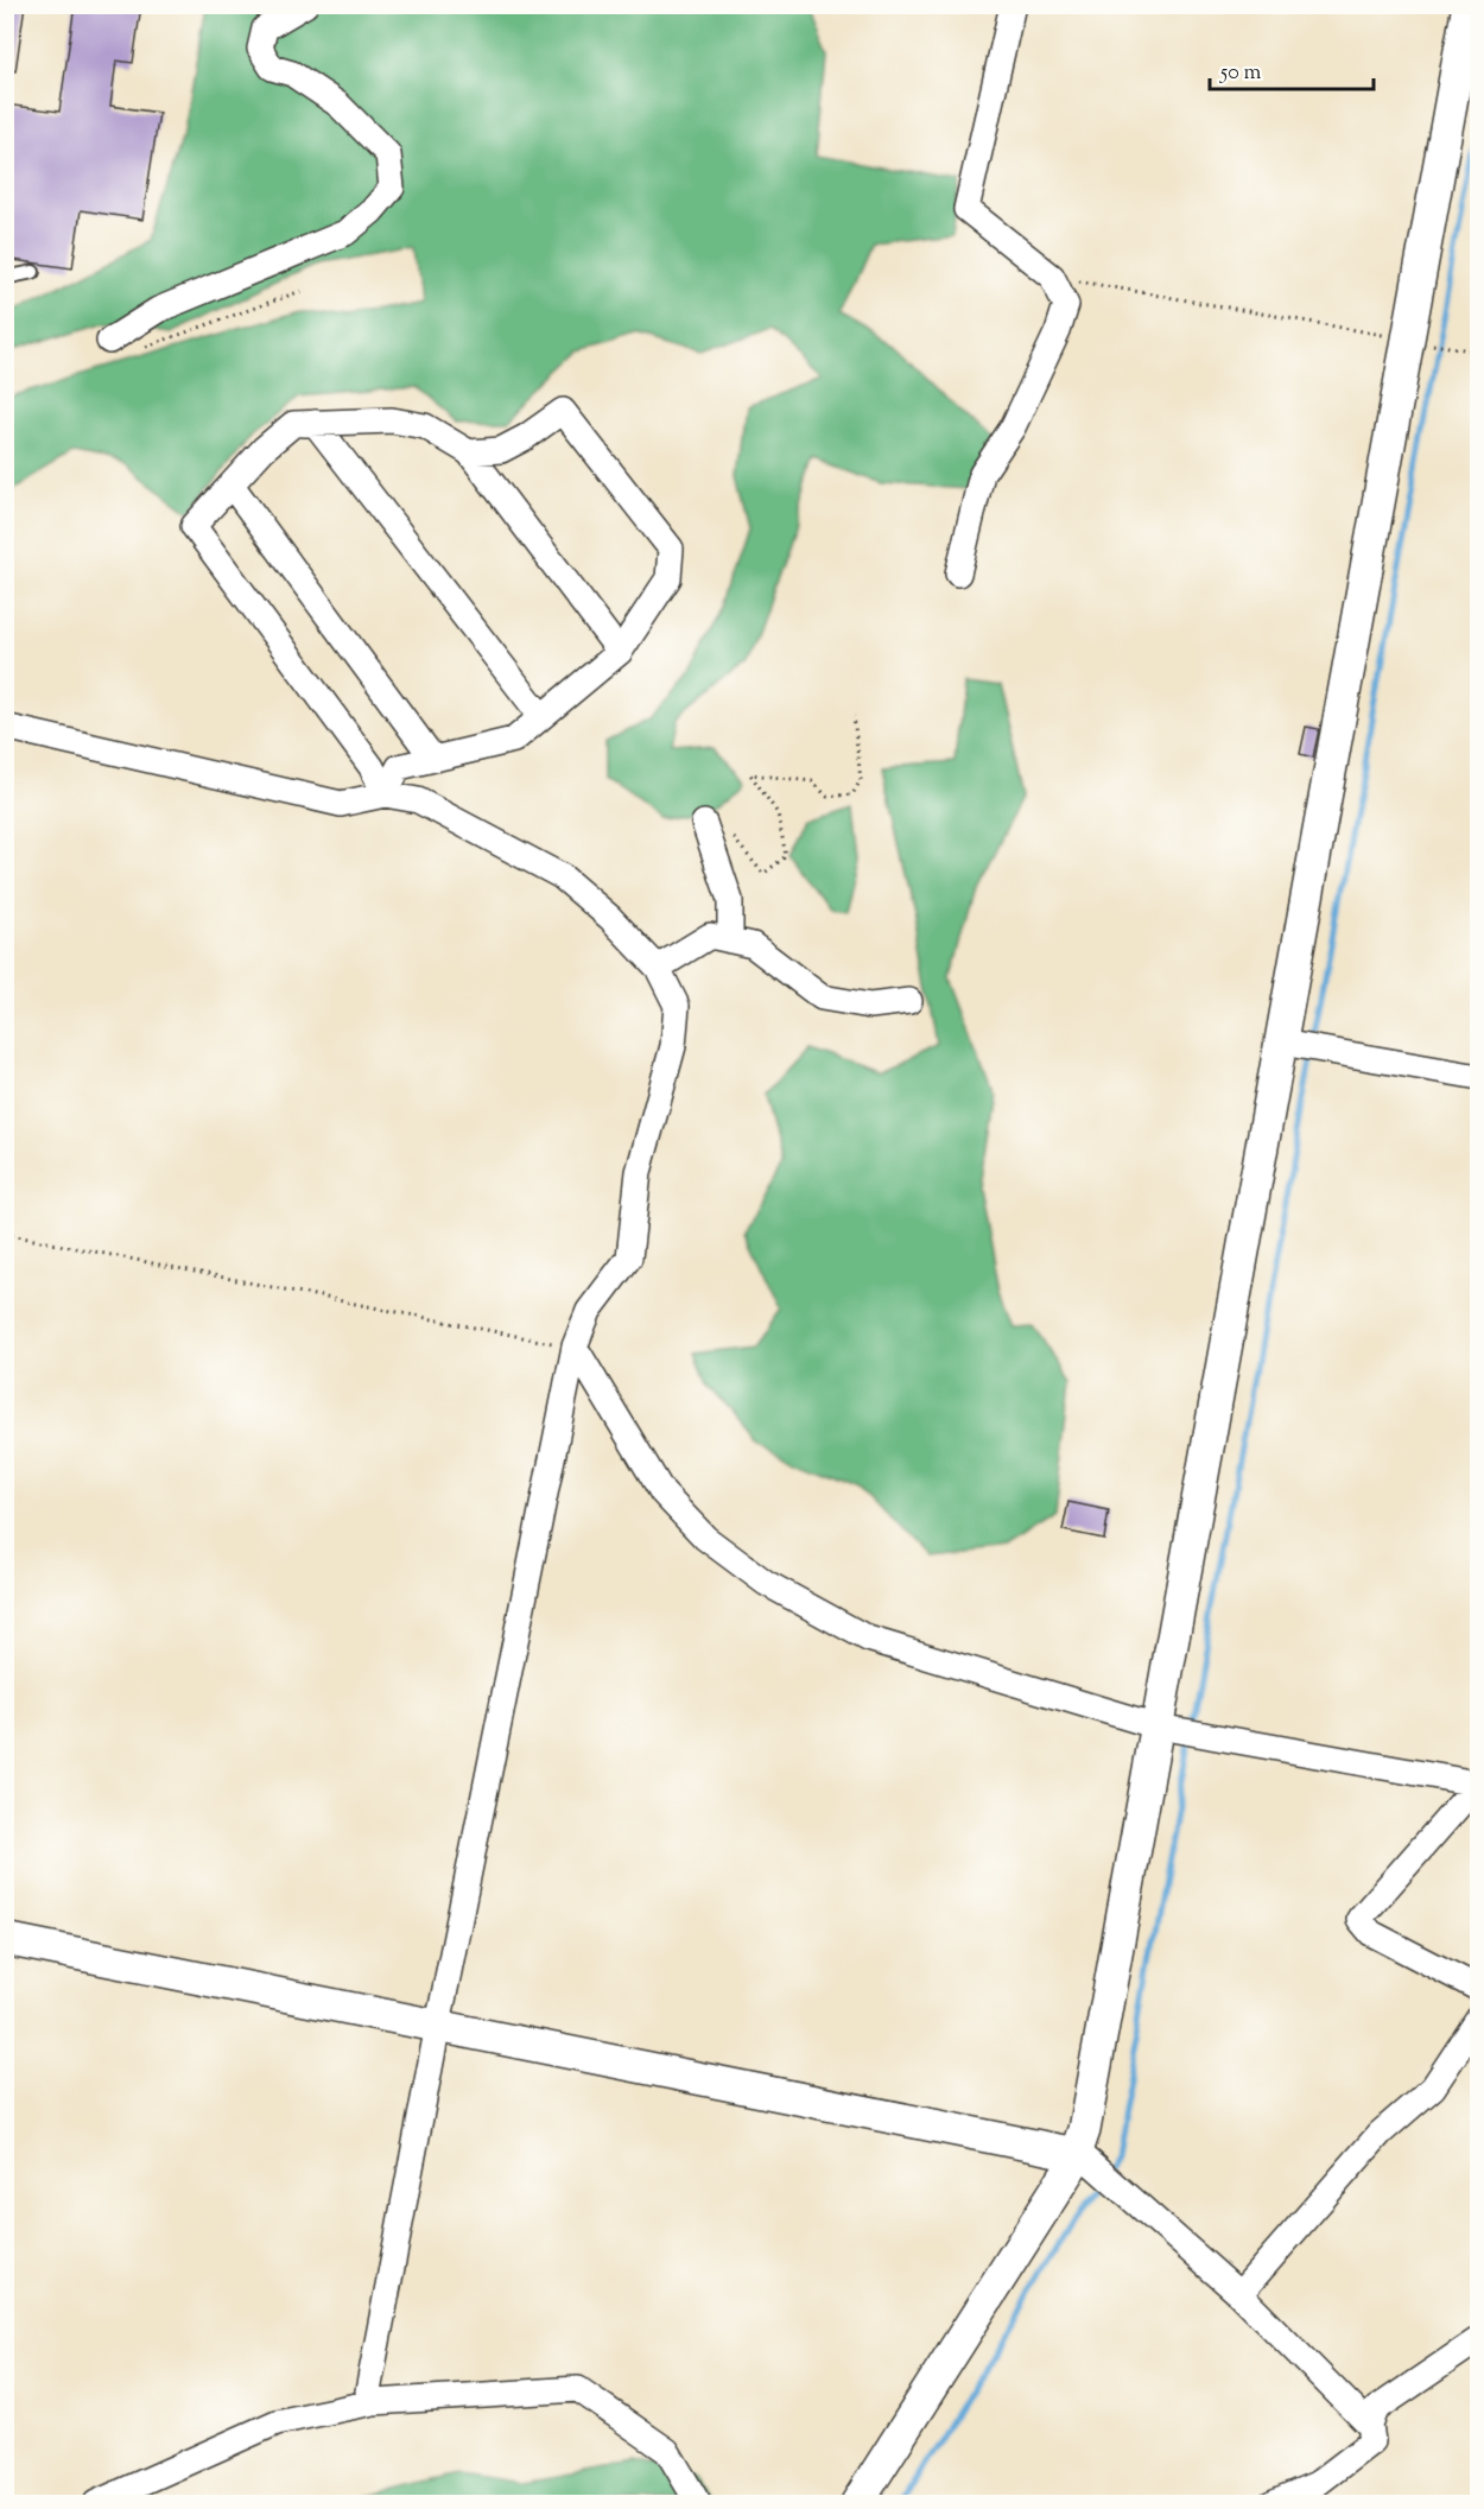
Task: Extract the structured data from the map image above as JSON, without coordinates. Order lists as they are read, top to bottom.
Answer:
{
  "scale_bar": "50 m"
}
